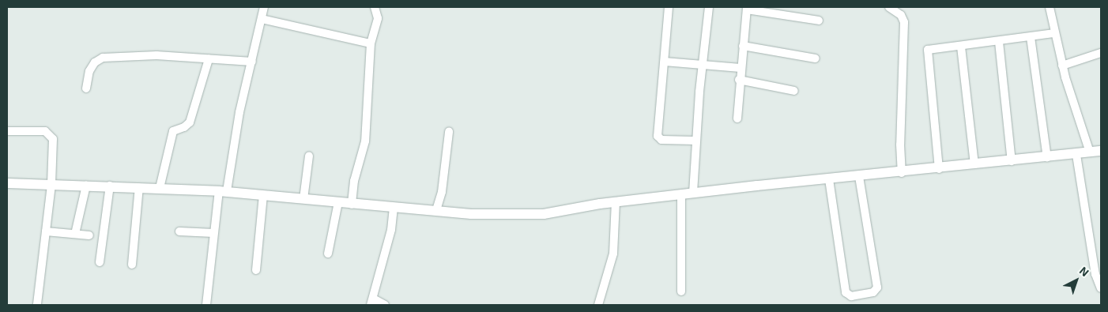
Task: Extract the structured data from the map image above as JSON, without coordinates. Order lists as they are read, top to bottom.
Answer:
{
  "north": "top right"
}
